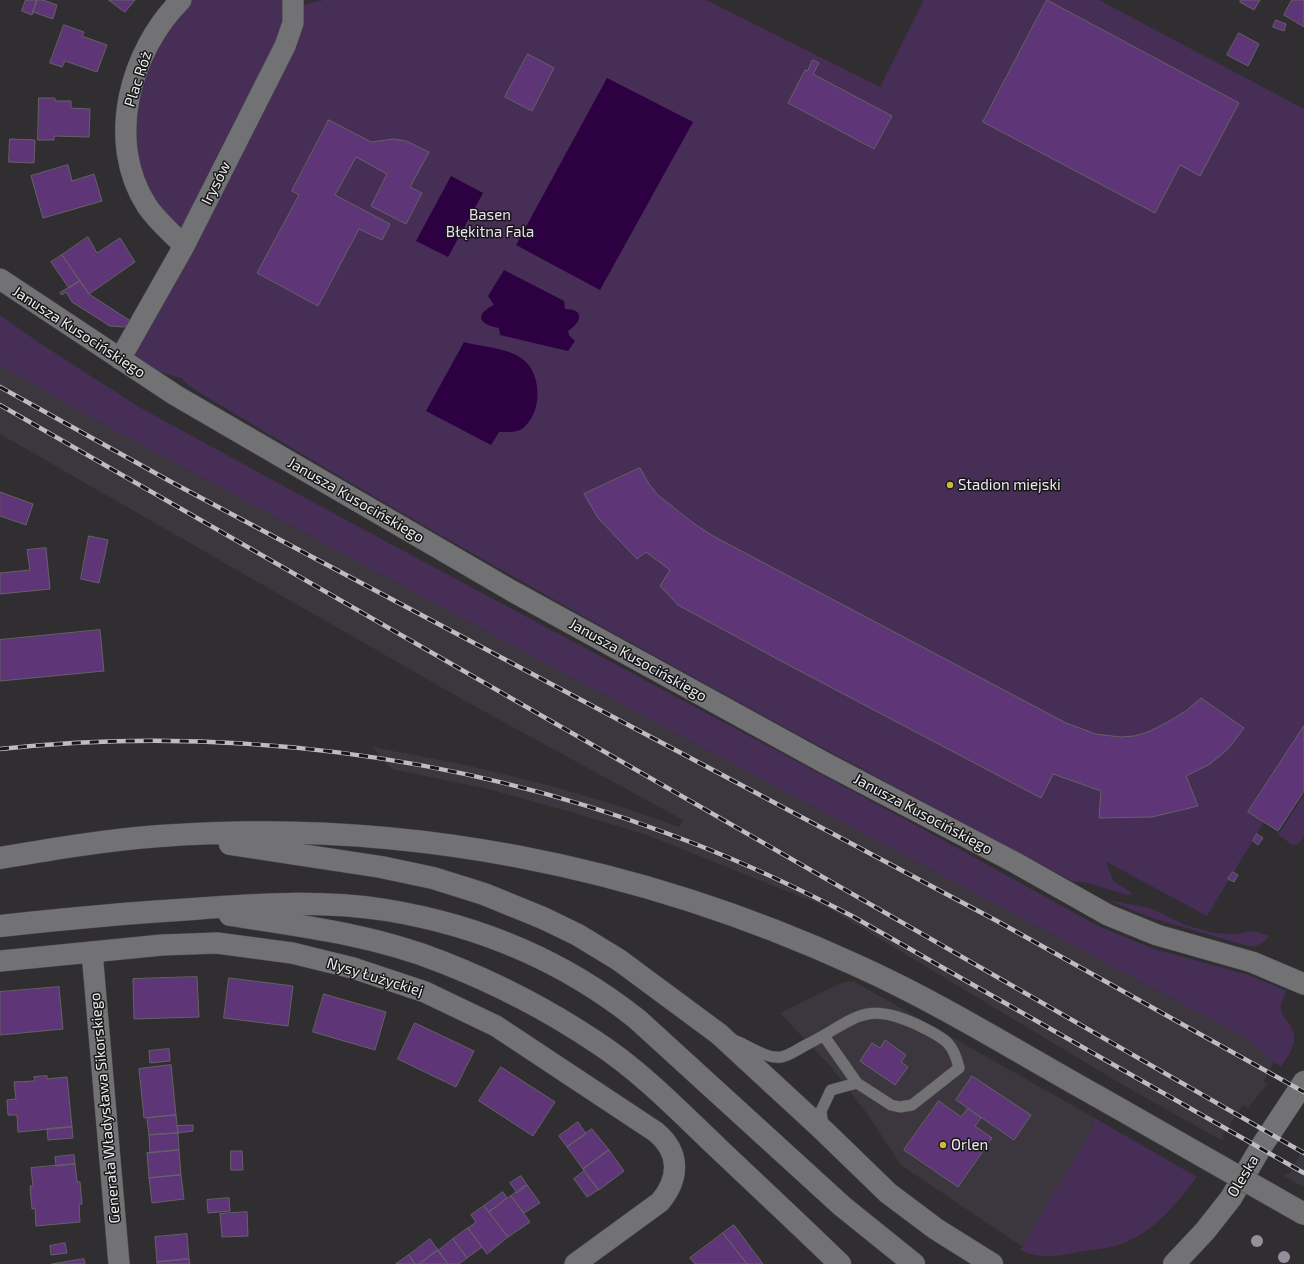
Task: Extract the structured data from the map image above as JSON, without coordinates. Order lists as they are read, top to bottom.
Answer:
{
  "streets": {
    "main road": ["Oleska"],
    "street": [
      "Plac Róż",
      "Irysów",
      "Janusza Kusocińskiego",
      "Nysy Łużyckiej",
      "Generała Władysława Sikorskiego"
    ]
  },
  "crossings": [
    ["Plac Róż", "Irysów"],
    ["Irysów", "Janusza Kusocińskiego"],
    ["Nysy Łużyckiej", "Generała Władysława Sikorskiego"]
  ],
  "parks": ["Basen Błękitna Fala"],
  "places": ["Stadion miejski", "Orlen"]
}
